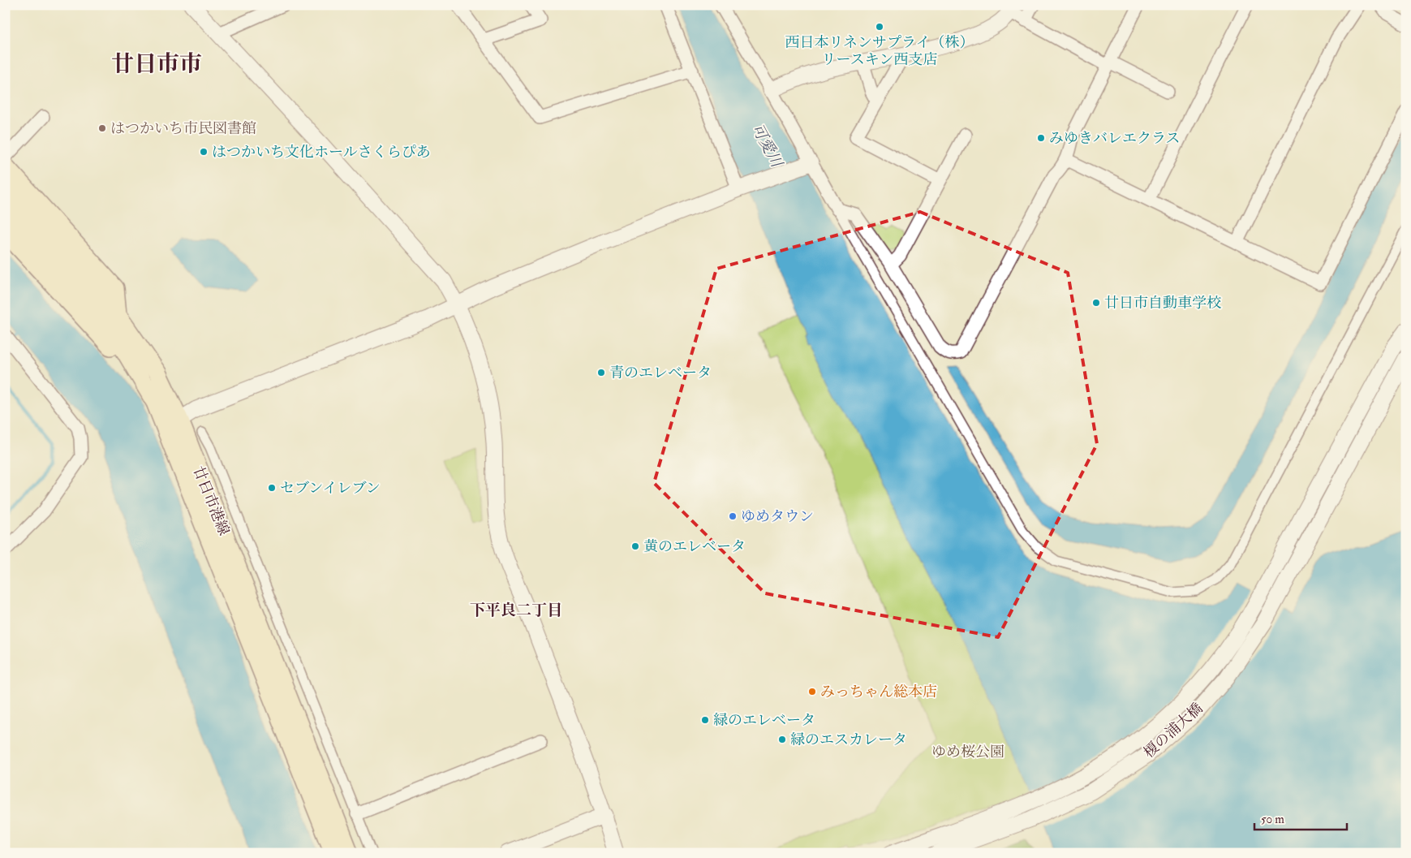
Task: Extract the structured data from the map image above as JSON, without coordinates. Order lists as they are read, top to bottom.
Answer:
{
  "streets": {
    "main road": ["廿日市港線"],
    "street": ["榎の浦大橋"]
  },
  "districts": ["廿日市市", "下平良二丁目"],
  "water": ["可愛川"],
  "parks": ["ゆめ桜公園"],
  "places": [
    "西日本リネンサプライ（株） リースキン西支店",
    "はつかいち市民図書館",
    "みゆきバレエクラス",
    "はつかいち文化ホールさくらぴあ",
    "廿日市自動車学校",
    "青のエレベータ",
    "セブンイレブン",
    "ゆめタウン",
    "黄のエレベータ",
    "みっちゃん総本店",
    "緑のエレベータ",
    "緑のエスカレータ"
  ],
  "scale_bar": "50 m"
}
